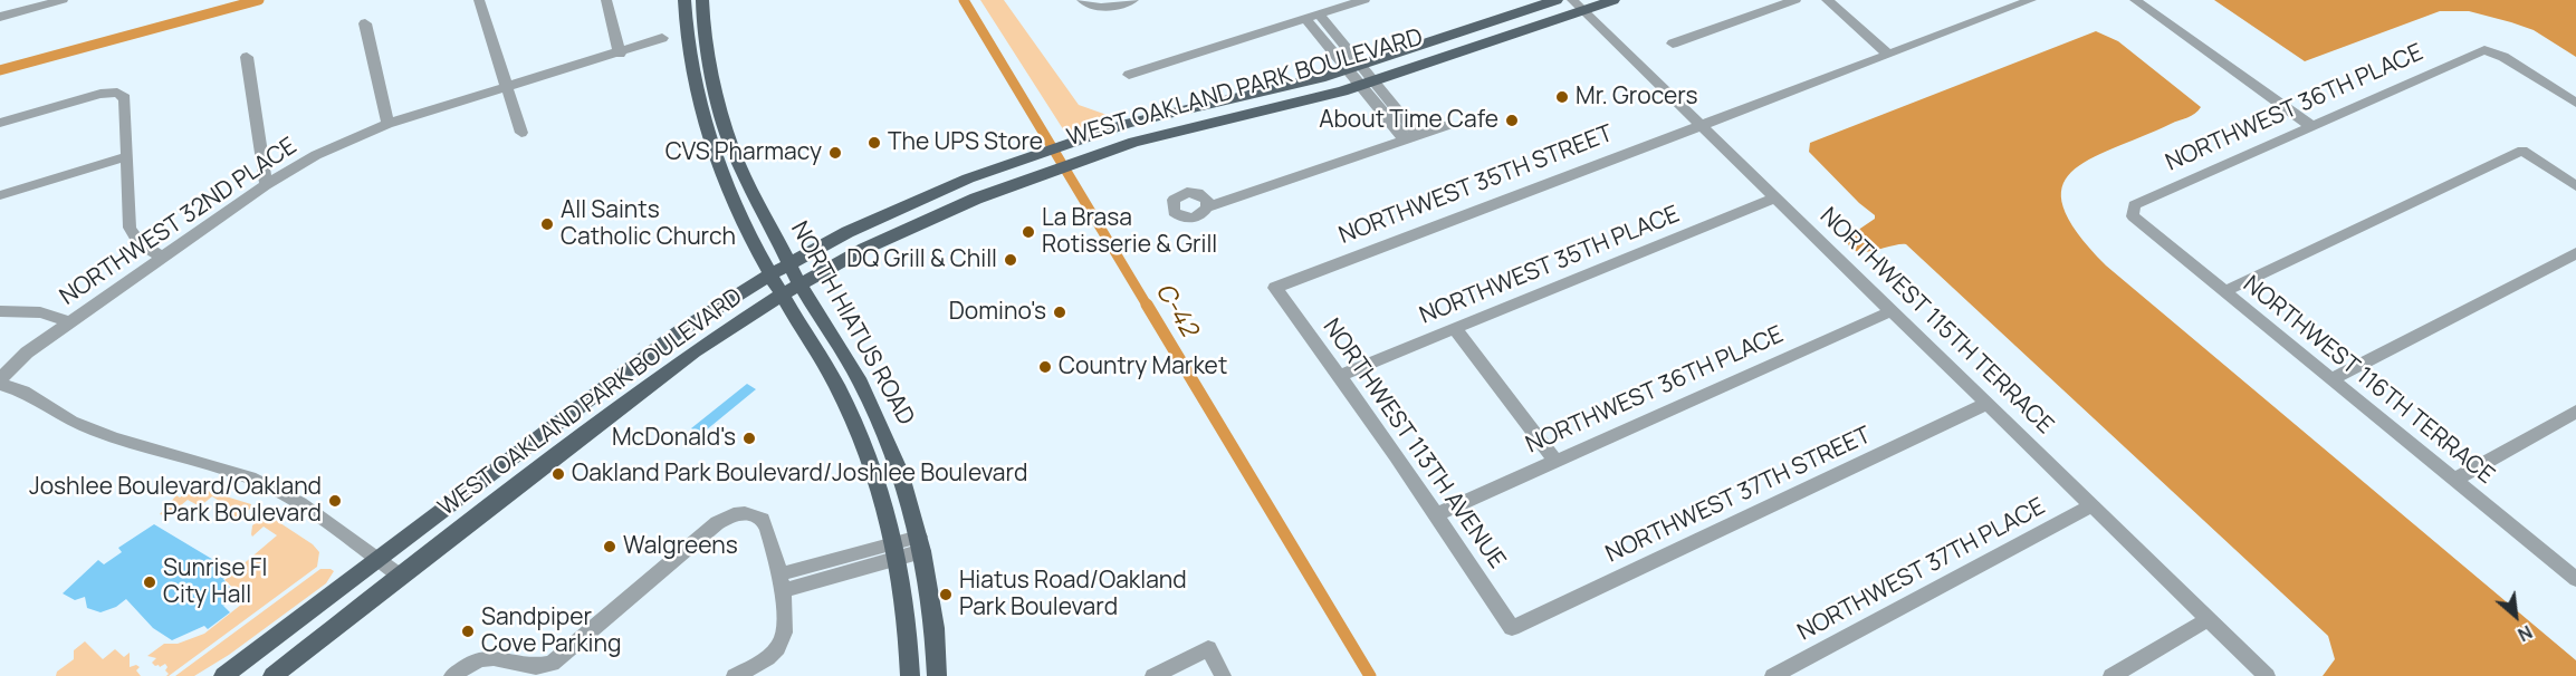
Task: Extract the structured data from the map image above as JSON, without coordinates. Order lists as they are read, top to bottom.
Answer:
{
  "streets": {
    "main road": ["WEST OAKLAND PARK BOULEVARD", "NORTH HIATUS ROAD"],
    "street": [
      "NORTHWEST 36TH PLACE",
      "NORTHWEST 35TH STREET",
      "NORTHWEST 32ND PLACE",
      "NORTHWEST 35TH PLACE",
      "NORTHWEST 115TH TERRACE",
      "NORTHWEST 116TH TERRACE",
      "NORTHWEST 113TH AVENUE",
      "NORTHWEST 37TH STREET",
      "NORTHWEST 37TH PLACE"
    ]
  },
  "crossings": [
    ["WEST OAKLAND PARK BOULEVARD", "NORTHWEST 115TH TERRACE"],
    ["WEST OAKLAND PARK BOULEVARD", "NORTH HIATUS ROAD"],
    ["NORTHWEST 36TH PLACE", "NORTHWEST 115TH TERRACE"],
    ["NORTHWEST 36TH PLACE", "NORTHWEST 116TH TERRACE"],
    ["NORTHWEST 36TH PLACE", "NORTHWEST 113TH AVENUE"],
    ["NORTHWEST 35TH STREET", "NORTHWEST 115TH TERRACE"],
    ["NORTHWEST 35TH STREET", "NORTHWEST 113TH AVENUE"],
    ["NORTHWEST 35TH PLACE", "NORTHWEST 115TH TERRACE"],
    ["NORTHWEST 35TH PLACE", "NORTHWEST 113TH AVENUE"],
    ["NORTHWEST 115TH TERRACE", "NORTHWEST 37TH STREET"],
    ["NORTHWEST 115TH TERRACE", "NORTHWEST 37TH PLACE"],
    ["NORTHWEST 113TH AVENUE", "NORTHWEST 37TH STREET"]
  ],
  "water": ["C-42"],
  "places": [
    "Mr. Grocers",
    "About Time Cafe",
    "The UPS Store",
    "CVS Pharmacy",
    "All Saints Catholic Church",
    "La Brasa Rotisserie & Grill",
    "DQ Grill & Chill",
    "Domino's",
    "Country Market",
    "McDonald's",
    "Oakland Park Boulevard/Joshlee Boulevard",
    "Joshlee Boulevard/Oakland Park Boulevard",
    "Walgreens",
    "Sunrise Fl City Hall",
    "Hiatus Road/Oakland Park Boulevard",
    "Sandpiper Cove Parking"
  ],
  "north": "bottom right"
}
